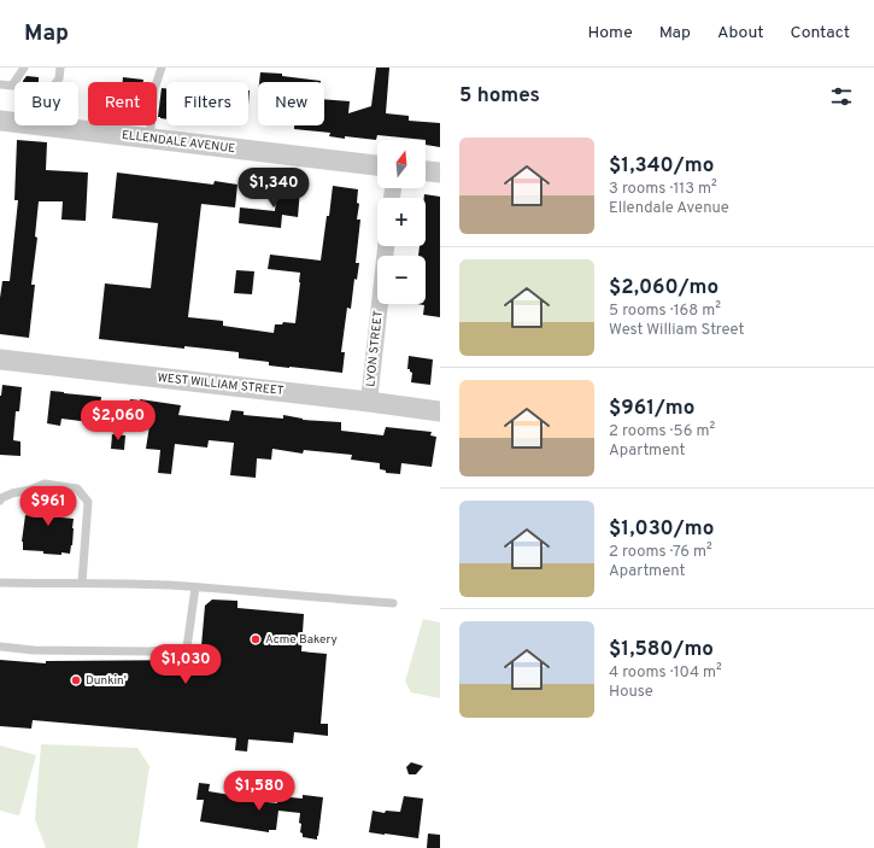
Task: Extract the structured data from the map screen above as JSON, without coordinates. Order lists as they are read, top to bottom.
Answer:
{
  "streets": {
    "street": ["ELLENDALE AVENUE", "LYON STREET", "WEST WILLIAM STREET"]
  },
  "crossings": [
    ["LYON STREET", "WEST WILLIAM STREET"]
  ],
  "places": ["Acme Bakery", "Dunkin'"],
  "north": "top",
  "page": {
    "header": "Map",
    "nav": [
      "Home",
      "Map",
      "About",
      "Contact"
    ],
    "heading": "5 homes",
    "chip": [
      "Buy",
      "Rent",
      "Filters",
      "New"
    ],
    "list": [
      {
        "name": "$1,340/mo",
        "note": "3 rooms · 113 m² · Ellendale Avenue"
      },
      {
        "name": "$2,060/mo",
        "note": "5 rooms · 168 m² · West William Street"
      },
      {
        "name": "$961/mo",
        "note": "2 rooms · 56 m² · Apartment"
      },
      {
        "name": "$1,030/mo",
        "note": "2 rooms · 76 m² · Apartment"
      },
      {
        "name": "$1,580/mo",
        "note": "4 rooms · 104 m² · House"
      }
    ],
    "map_buttons": ["+", "−"],
    "price": [
      "$1,340",
      "$2,060",
      "$961",
      "$1,030",
      "$1,580"
    ]
  }
}
